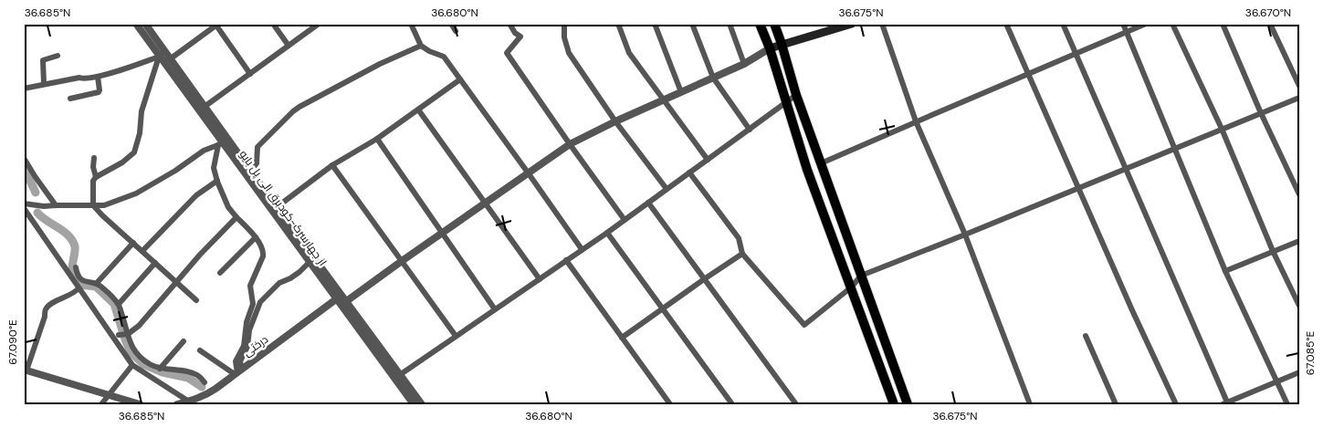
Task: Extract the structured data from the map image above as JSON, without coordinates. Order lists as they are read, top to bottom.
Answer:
{
  "streets": {
    "street": ["از جهارسرک-کودبرق الی پل بایو", "درختی"]
  },
  "crossings": [
    ["از جهارسرک-کودبرق الی پل بایو", "درختی"]
  ],
  "coordinates": [
    "36.685°N",
    "36.680°N",
    "36.675°N",
    "36.670°N",
    "67.090°E",
    "67.085°E"
  ]
}
